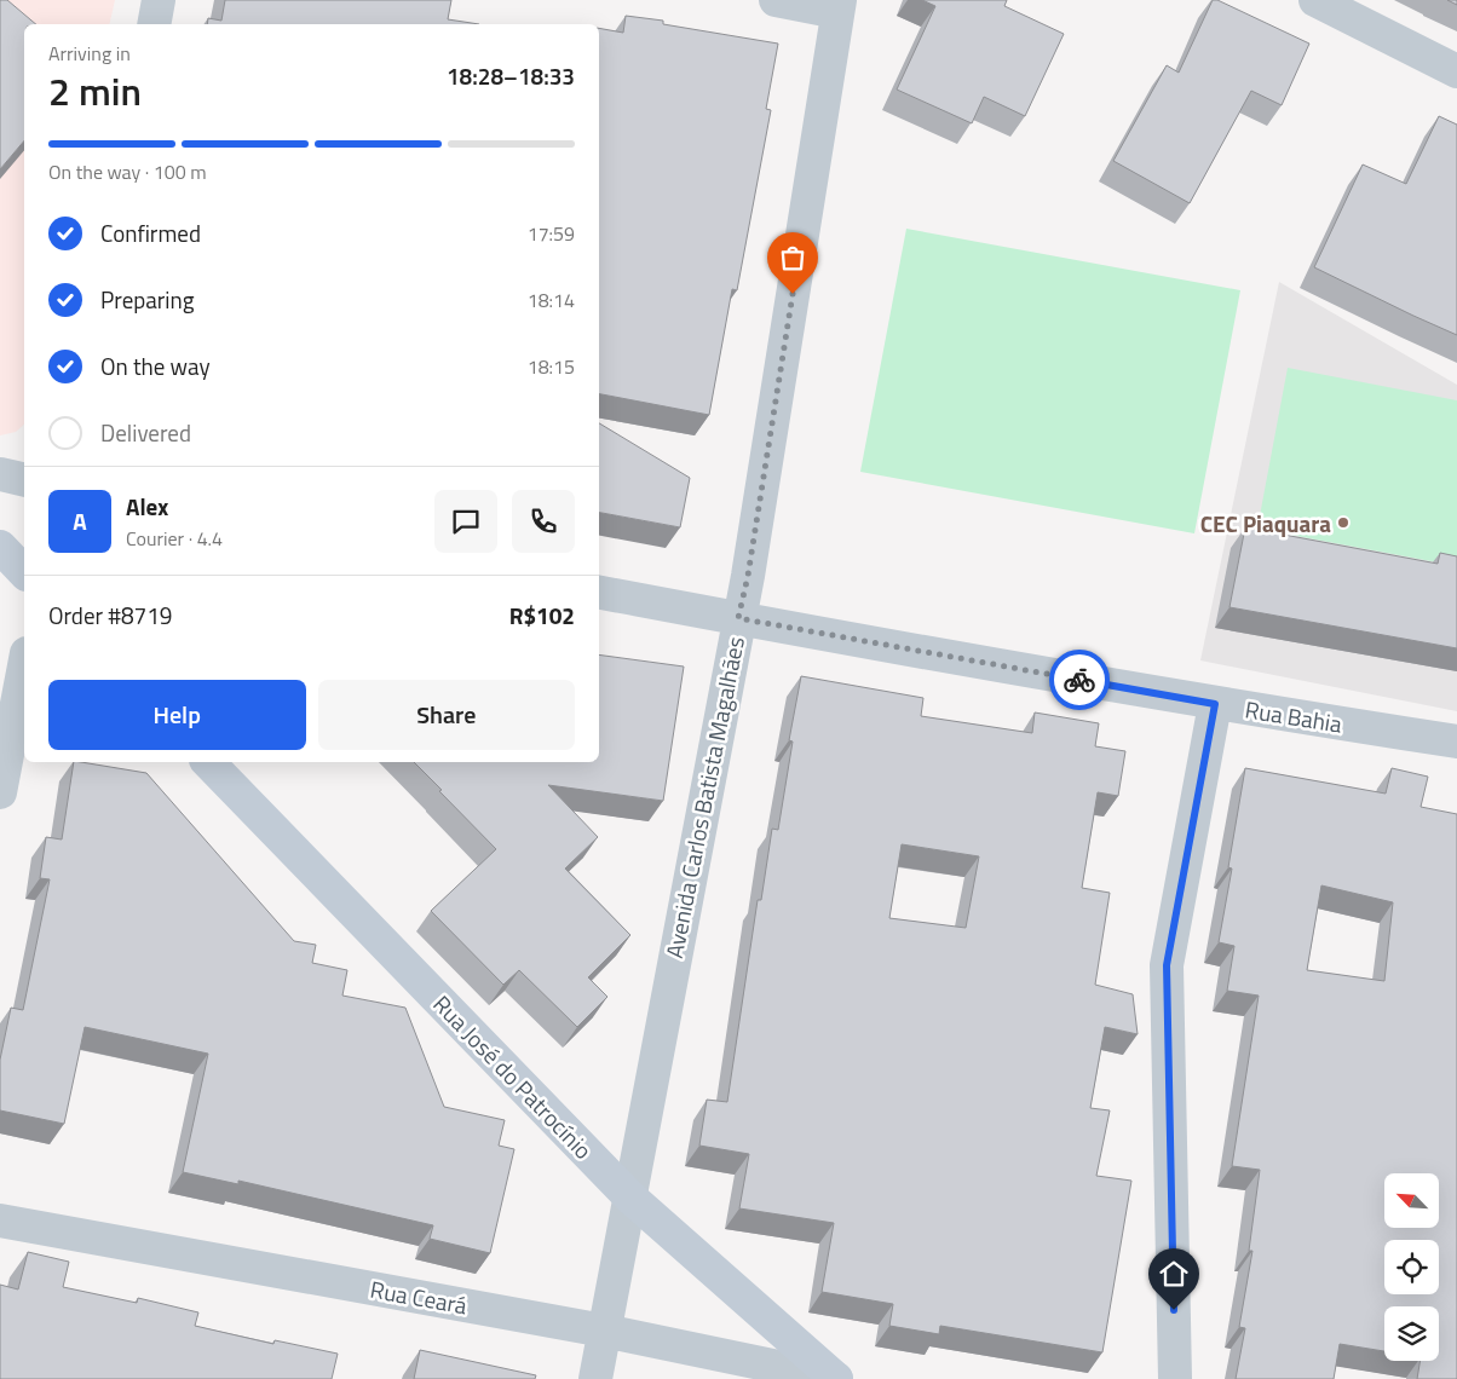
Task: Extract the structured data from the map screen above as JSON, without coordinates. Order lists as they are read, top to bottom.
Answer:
{
  "streets": {
    "street": [
      "Rua Bahia",
      "Avenida Carlos Batista Magalhães",
      "Rua José do Patrocínio",
      "Rua Ceará"
    ]
  },
  "crossings": [
    ["Rua Bahia", "Avenida Carlos Batista Magalhães"],
    ["Avenida Carlos Batista Magalhães", "Rua José do Patrocínio"],
    ["Avenida Carlos Batista Magalhães", "Rua Ceará"],
    ["Rua José do Patrocínio", "Rua Ceará"]
  ],
  "places": ["CEC Piaquara"],
  "north": "top left",
  "page": {
    "heading": ["2 min", "Arriving in", "18:28–18:33"],
    "panel": [
      "Alex",
      "Courier · 4.4",
      "Order #8719",
      "R$102"
    ],
    "bar": "On the way · 100 m",
    "list": [
      ["Confirmed", "17:59"],
      ["Preparing", "18:14"],
      ["On the way", "18:15"],
      "Delivered"
    ],
    "round": "A",
    "buttons": ["Help", "Share"]
  }
}
